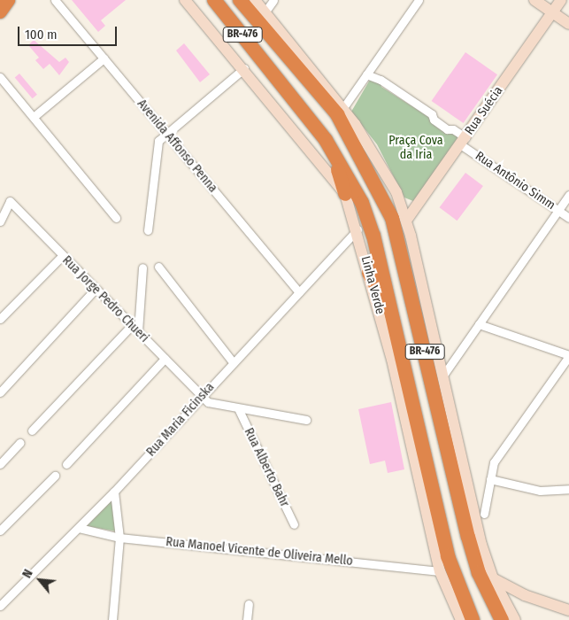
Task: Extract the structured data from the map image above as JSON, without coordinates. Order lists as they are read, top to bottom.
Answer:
{
  "streets": {
    "highway": ["BR-476", "Linha Verde"],
    "main road": ["Rua Suécia"],
    "street": [
      "Avenida Affonso Penna",
      "Rua Antônio Simm",
      "Rua Jorge Pedro Chueri",
      "Rua Maria Ficinska",
      "Rua Alberto Bahr",
      "Rua Manoel Vicente de Oliveira Mello"
    ]
  },
  "crossings": [
    ["Rua Suécia", "Rua Antônio Simm"],
    ["Avenida Affonso Penna", "Rua Maria Ficinska"],
    ["Linha Verde", "Rua Maria Ficinska"],
    ["Linha Verde", "Rua Manoel Vicente de Oliveira Mello"],
    ["Rua Jorge Pedro Chueri", "Rua Maria Ficinska"],
    ["Rua Jorge Pedro Chueri", "Rua Alberto Bahr"],
    ["Rua Maria Ficinska", "Rua Manoel Vicente de Oliveira Mello"]
  ],
  "parks": ["Praça Cova da Iria"],
  "scale_bar": "100 m",
  "north": "top left"
}
